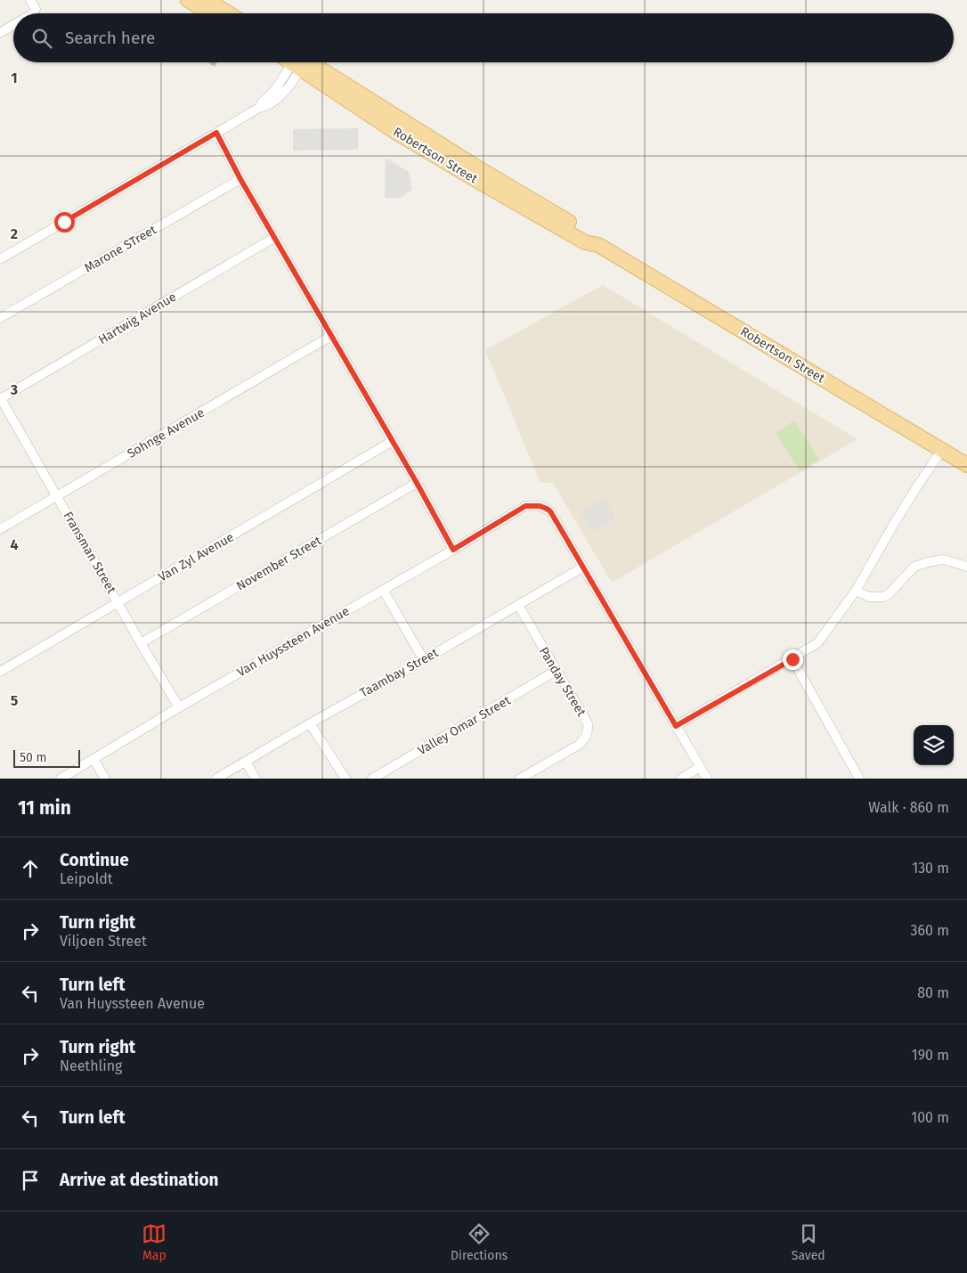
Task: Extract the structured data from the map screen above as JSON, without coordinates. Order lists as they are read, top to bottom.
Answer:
{
  "streets": {
    "main road": ["Robertson Street"],
    "street": [
      "Marone STreet",
      "Hartwig Avenue",
      "Sohnge Avenue",
      "Fransman Street",
      "Van Zyl Avenue",
      "November Street",
      "Van Huyssteen Avenue",
      "Taambay Street",
      "Panday Street",
      "Valley Omar Street"
    ]
  },
  "crossings": [
    ["Hartwig Avenue", "Fransman Street"],
    ["Sohnge Avenue", "Fransman Street"],
    ["Fransman Street", "Van Zyl Avenue"],
    ["Fransman Street", "November Street"],
    ["Fransman Street", "Van Huyssteen Avenue"],
    ["Van Huyssteen Avenue", "Taambay Street"],
    ["Taambay Street", "Panday Street"],
    ["Panday Street", "Valley Omar Street"]
  ],
  "scale_bar": "50 m",
  "page": {
    "search": "Search here",
    "scale": "50 m",
    "heading": ["11 min", "Walk · 860 m"],
    "list": [
      ["Continue", "Leipoldt", "130 m"],
      ["Turn right", "Viljoen Street", "360 m"],
      ["Turn left", "Van Huyssteen Avenue", "80 m"],
      ["Turn right", "Neethling", "190 m"],
      ["Turn left", "100 m"],
      "Arrive at destination"
    ],
    "nav": ["Map", "Directions", "Saved"]
  },
  "grid": {
    "rows": [
      "1",
      "2",
      "3",
      "4",
      "5"
    ]
  }
}
